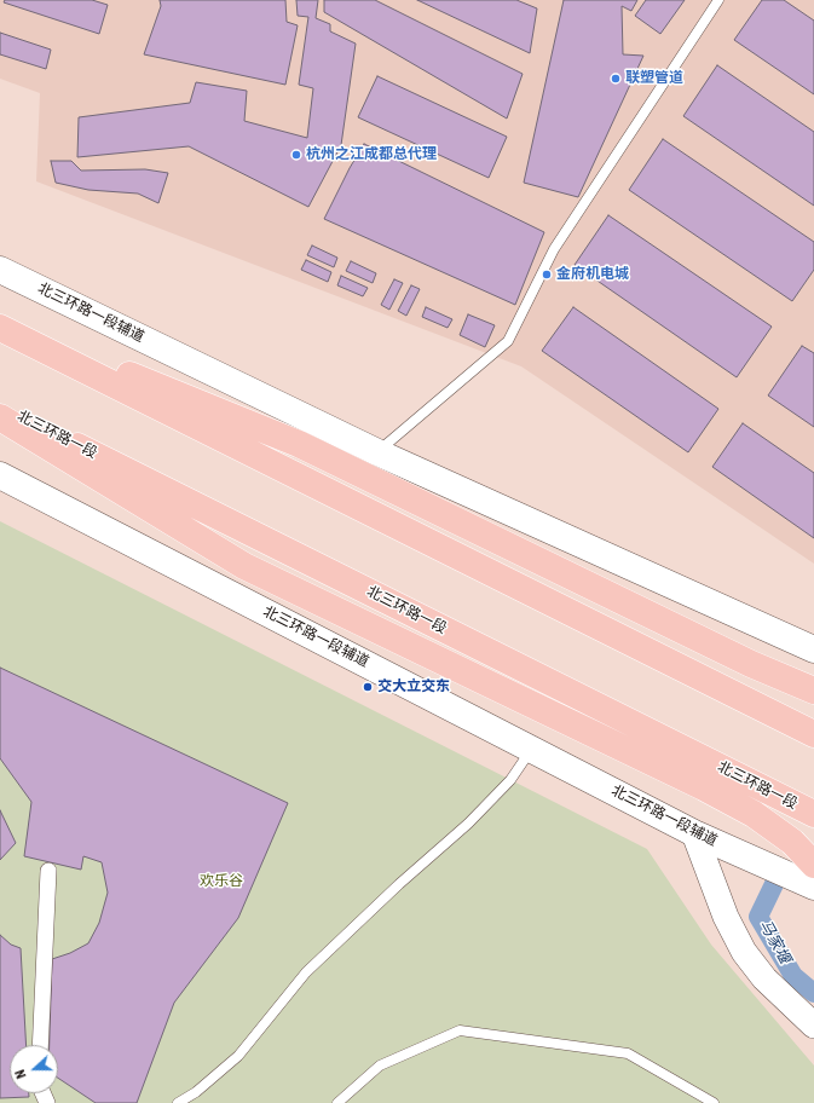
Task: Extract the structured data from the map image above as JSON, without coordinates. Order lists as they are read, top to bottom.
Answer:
{
  "streets": {
    "highway": ["北三环路一段"],
    "main road": ["北三环路一段辅道"]
  },
  "water": ["马家堰"],
  "parks": ["欢乐谷"],
  "places": [
    "联塑管道",
    "杭州之江成都总代理",
    "金府机电城",
    "交大立交东"
  ],
  "north": "left"
}
